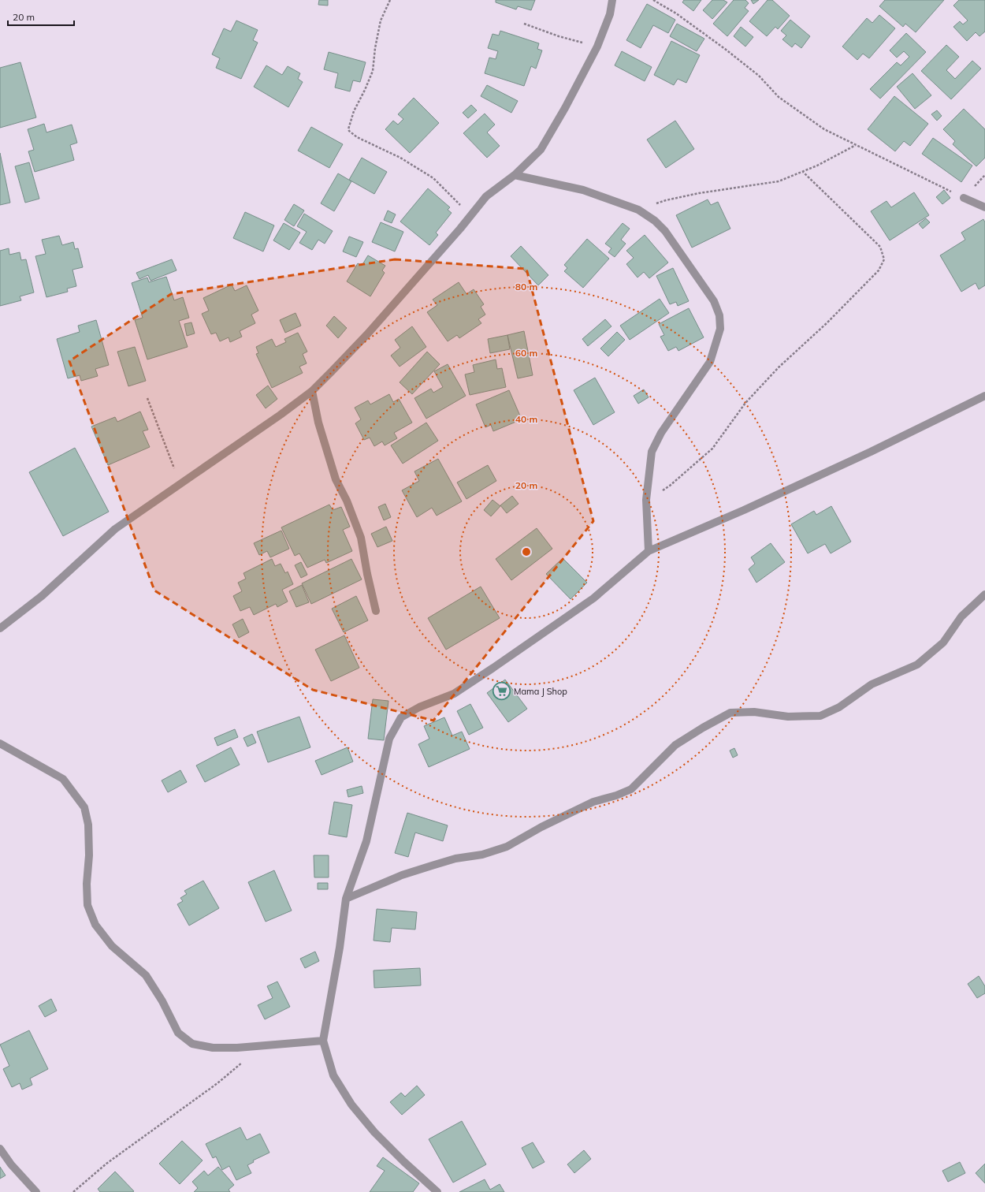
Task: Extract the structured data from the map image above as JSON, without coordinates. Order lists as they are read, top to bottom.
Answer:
{
  "places": {
    "supermarket": ["Mama J Shop"]
  },
  "scale_bar": "20 m",
  "rings": [
    "80 m",
    "60 m",
    "40 m",
    "20 m"
  ]
}
